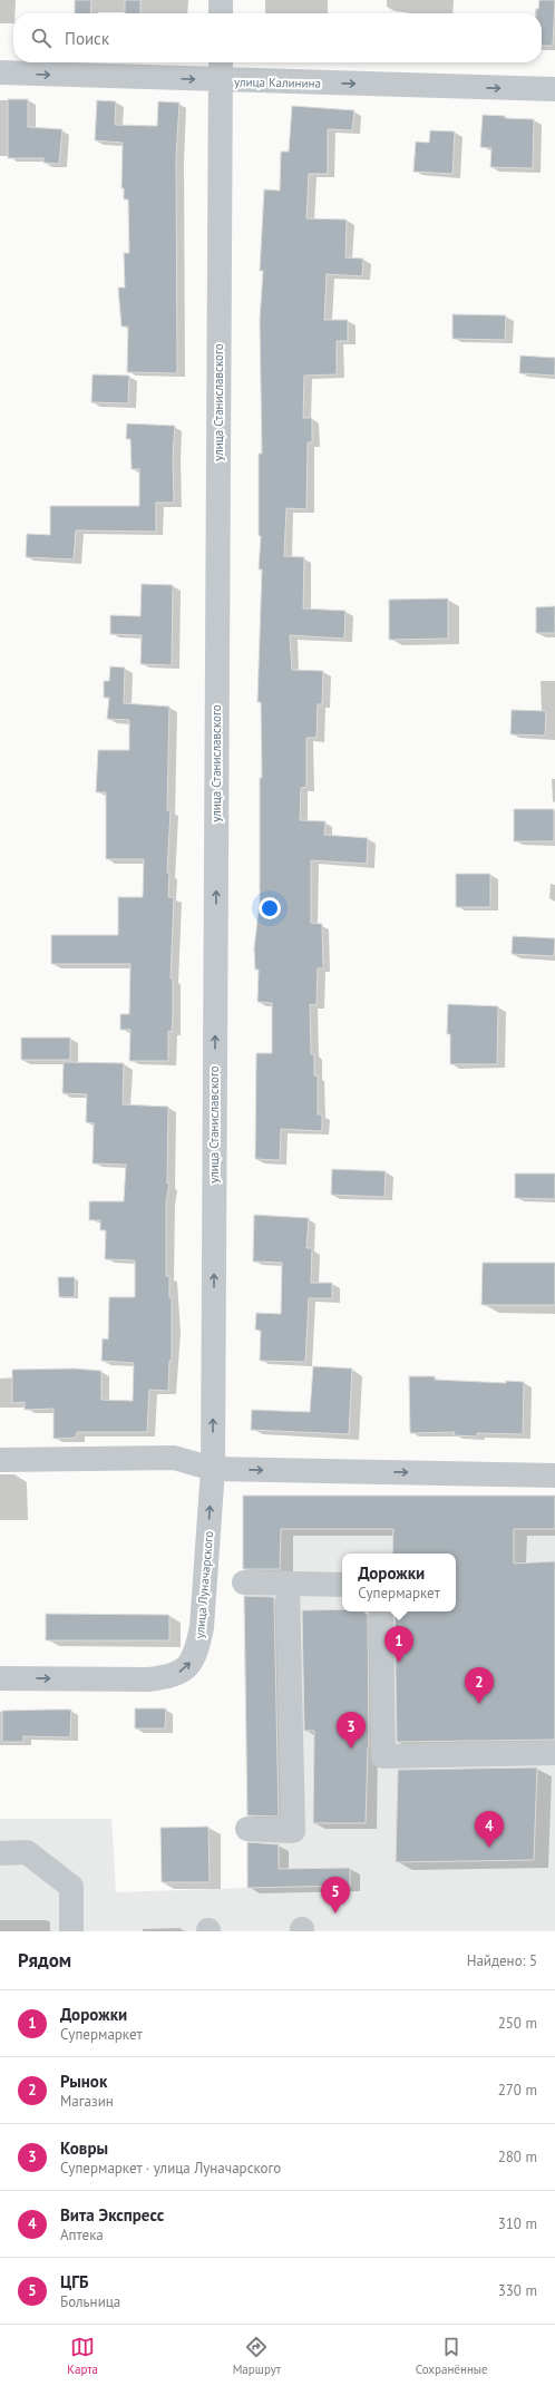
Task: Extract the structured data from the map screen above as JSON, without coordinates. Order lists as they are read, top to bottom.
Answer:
{
  "streets": {
    "street": ["улица Калинина", "улица Станиславского", "улица Луначарского"]
  },
  "crossings": [
    ["улица Калинина", "улица Станиславского"],
    ["улица Станиславского", "улица Луначарского"]
  ],
  "one_way": ["улица Калинина", "улица Станиславского"],
  "page": {
    "search": "Поиск",
    "popup": ["Дорожки", "Супермаркет"],
    "pins": [
      "1",
      "2",
      "3",
      "4",
      "5"
    ],
    "heading": ["Рядом", "Найдено: 5"],
    "list": [
      {
        "mark": "1",
        "name": "Дорожки",
        "note": "Супермаркет",
        "value": "250 m"
      },
      {
        "mark": "2",
        "name": "Рынок",
        "note": "Магазин",
        "value": "270 m"
      },
      {
        "mark": "3",
        "name": "Ковры",
        "note": "Супермаркет · улица Луначарского",
        "value": "280 m"
      },
      {
        "mark": "4",
        "name": "Вита Экспресс",
        "note": "Аптека",
        "value": "310 m"
      },
      {
        "mark": "5",
        "name": "ЦГБ",
        "note": "Больница",
        "value": "330 m"
      }
    ],
    "nav": ["Карта", "Маршрут", "Сохранённые"]
  }
}
